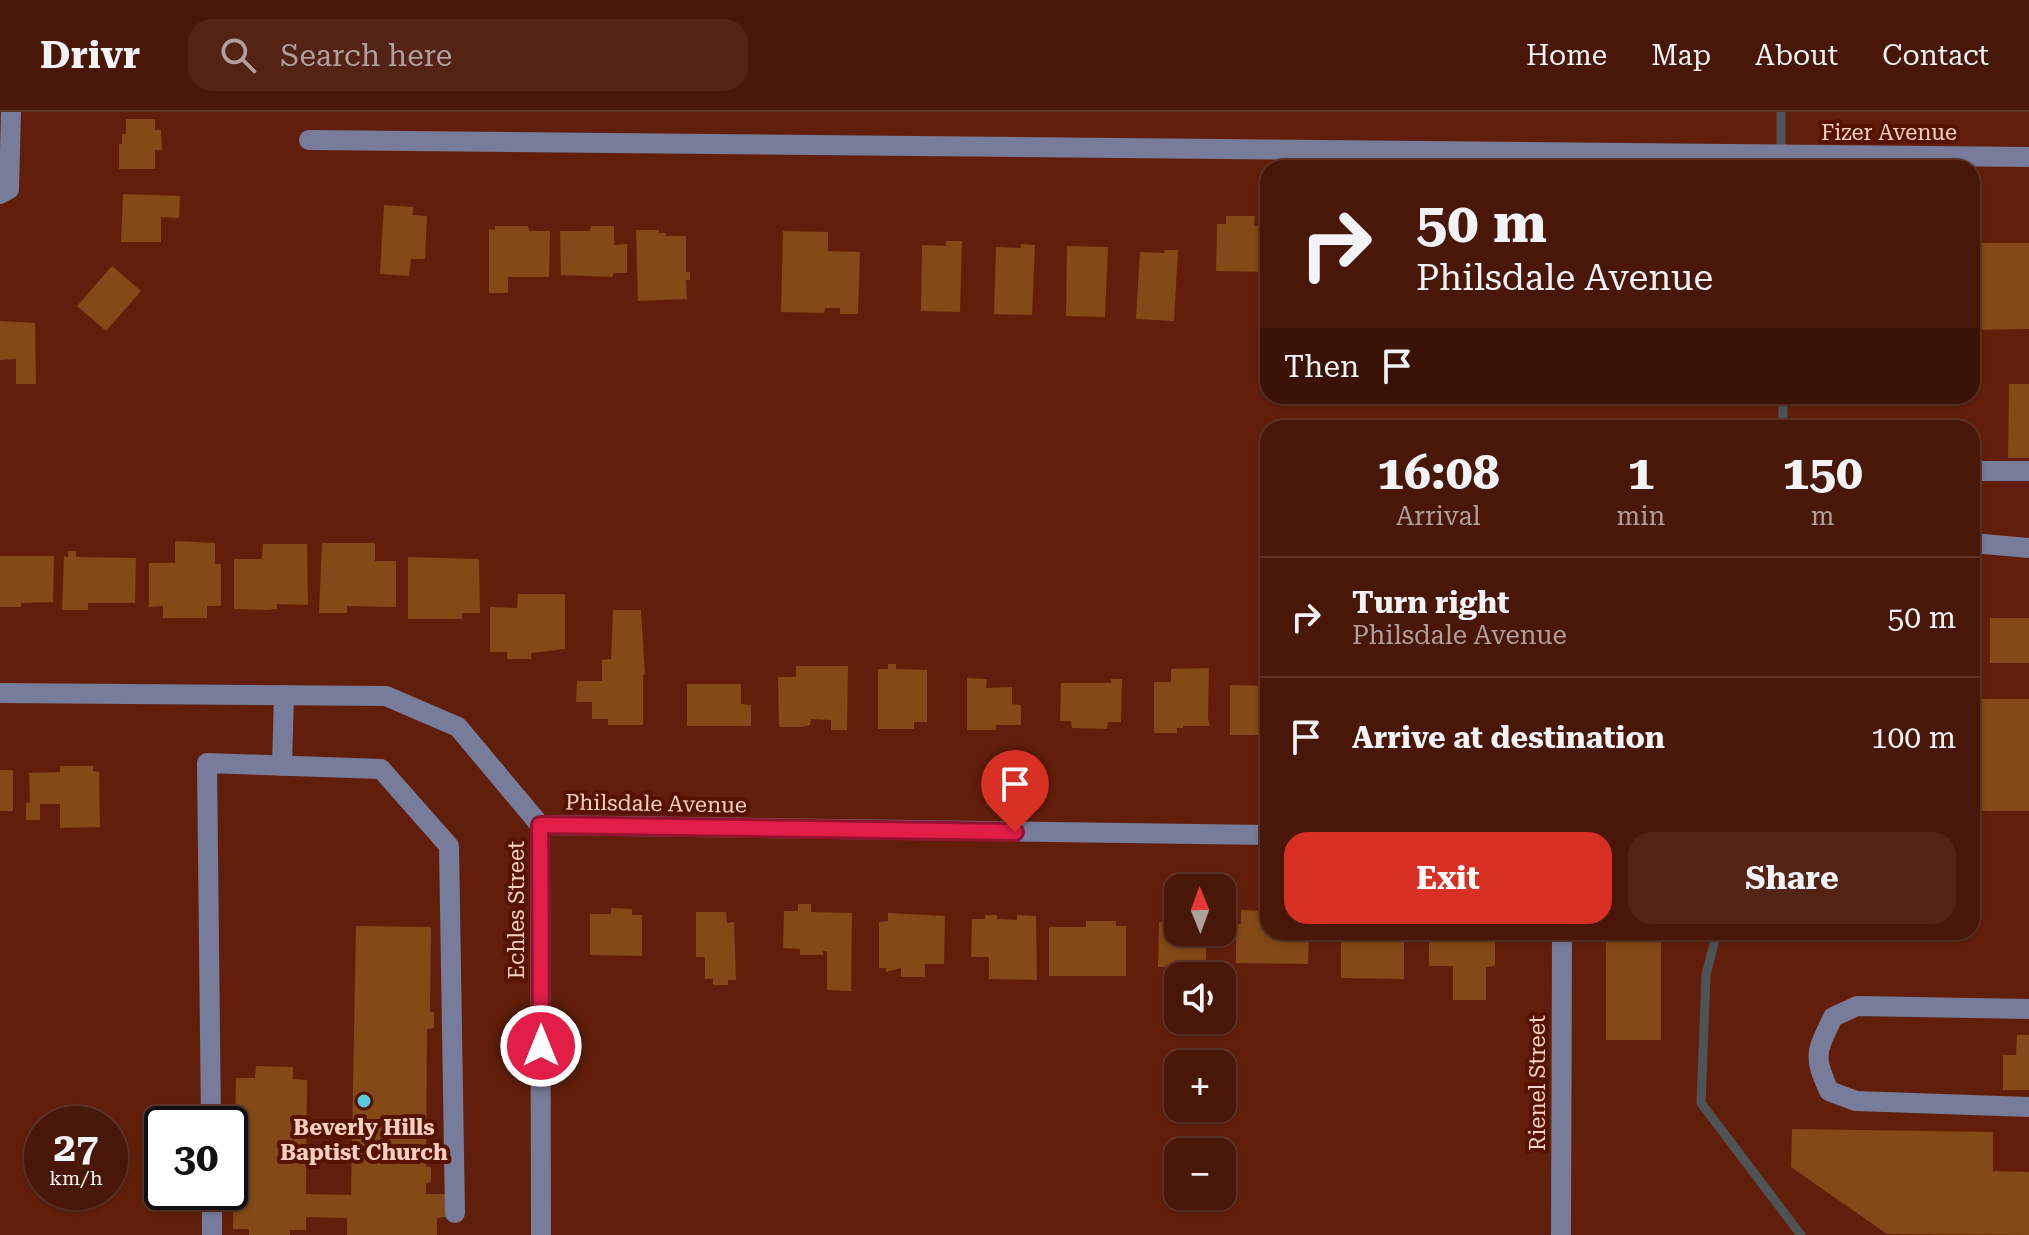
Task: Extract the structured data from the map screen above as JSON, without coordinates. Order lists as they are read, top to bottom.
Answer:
{
  "streets": {
    "street": [
      "Fizer Avenue",
      "Philsdale Avenue",
      "Echles Street",
      "Rienel Street"
    ]
  },
  "crossings": [
    ["Philsdale Avenue", "Echles Street"]
  ],
  "places": ["Beverly Hills Baptist Church"],
  "north": "top",
  "page": {
    "header": "Drivr",
    "search": "Search here",
    "nav": [
      "Home",
      "Map",
      "About",
      "Contact"
    ],
    "turn": ["50 m", "Philsdale Avenue"],
    "then": "Then",
    "eta": [
      "16:08",
      "Arrival",
      "1",
      "min",
      "150",
      "m"
    ],
    "list": [
      {
        "name": "Turn right",
        "note": "Philsdale Avenue",
        "value": "50 m"
      },
      {
        "name": "Arrive at destination",
        "value": "100 m"
      }
    ],
    "buttons": ["Exit", "Share"],
    "map_buttons": ["+", "−"],
    "speed": "27 km/h",
    "limit": "30"
  }
}
